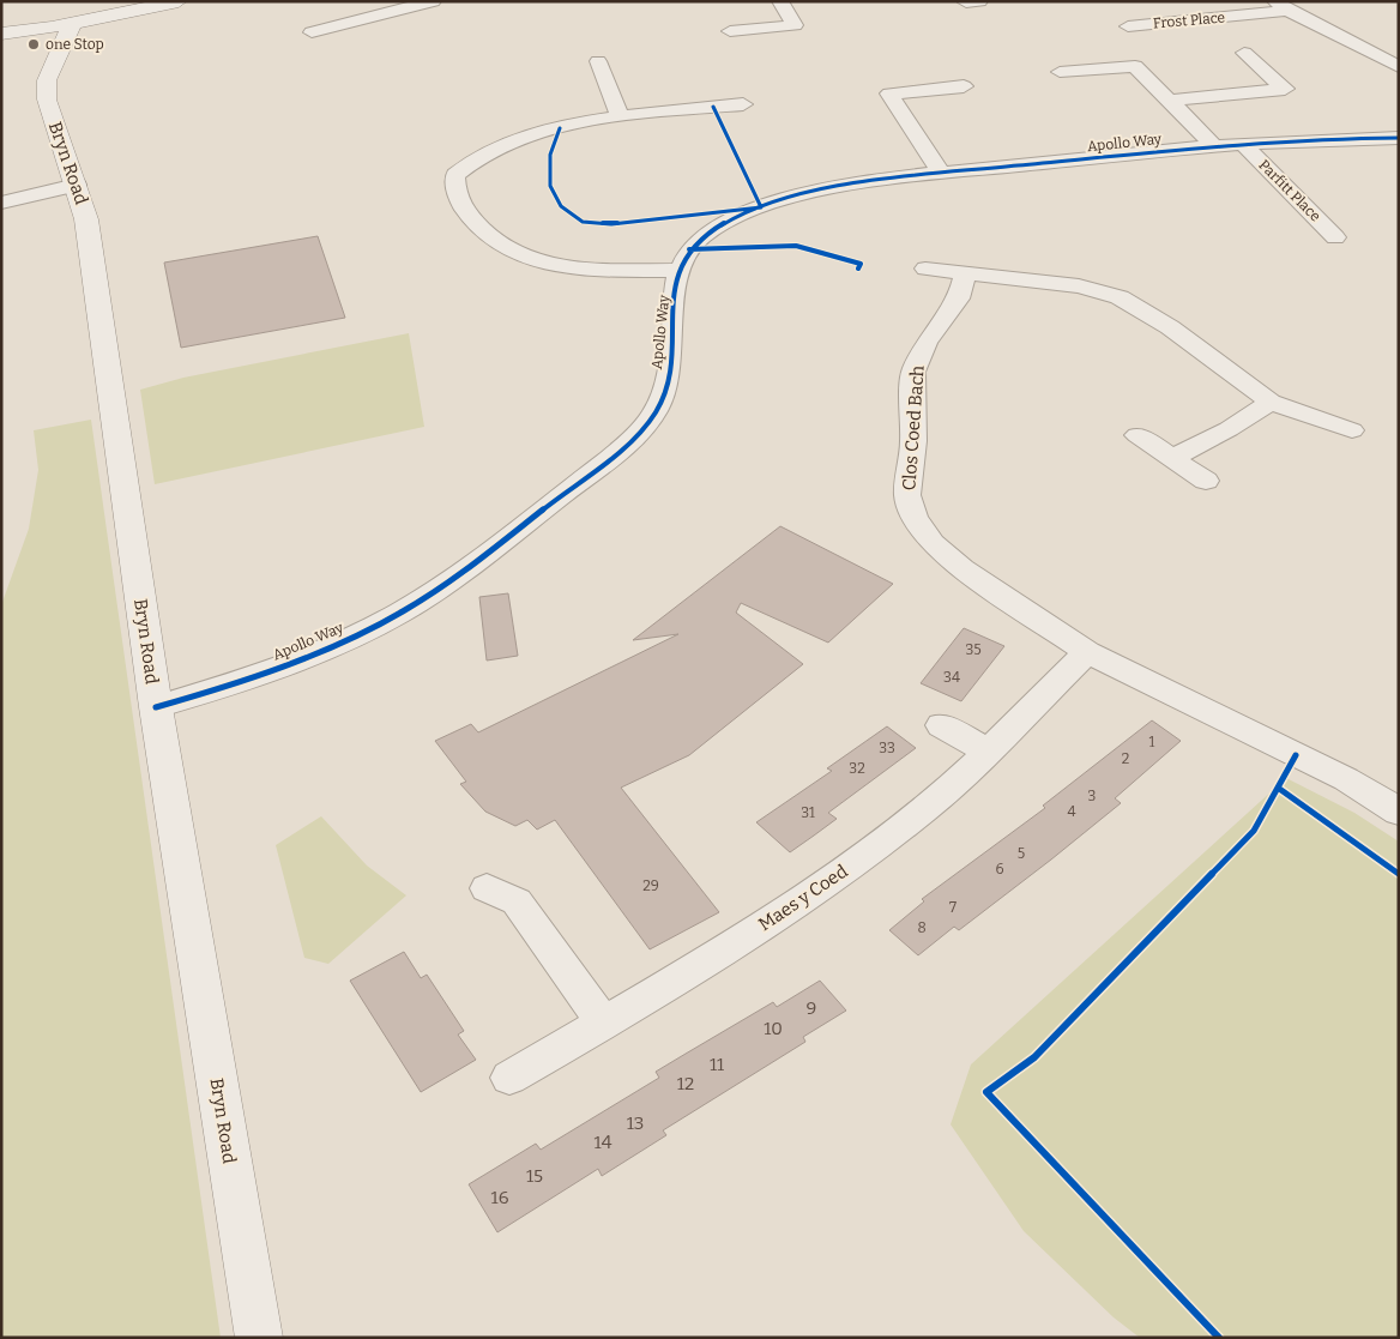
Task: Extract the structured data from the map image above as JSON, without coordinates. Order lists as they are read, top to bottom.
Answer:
{
  "streets": {
    "street": [
      "Frost Place",
      "Apollo Way",
      "Bryn Road",
      "Parfitt Place",
      "Clos Coed Bach",
      "Maes y Coed"
    ]
  },
  "crossings": [
    ["Apollo Way", "Bryn Road"],
    ["Apollo Way", "Parfitt Place"],
    ["Clos Coed Bach", "Maes y Coed"]
  ],
  "places": ["one Stop"],
  "house_numbers": [
    "35",
    "34",
    "1",
    "33",
    "2",
    "32",
    "3",
    "4",
    "31",
    "5",
    "6",
    "29",
    "7",
    "8",
    "9",
    "10",
    "11",
    "12",
    "13",
    "14",
    "15",
    "16"
  ]
}
